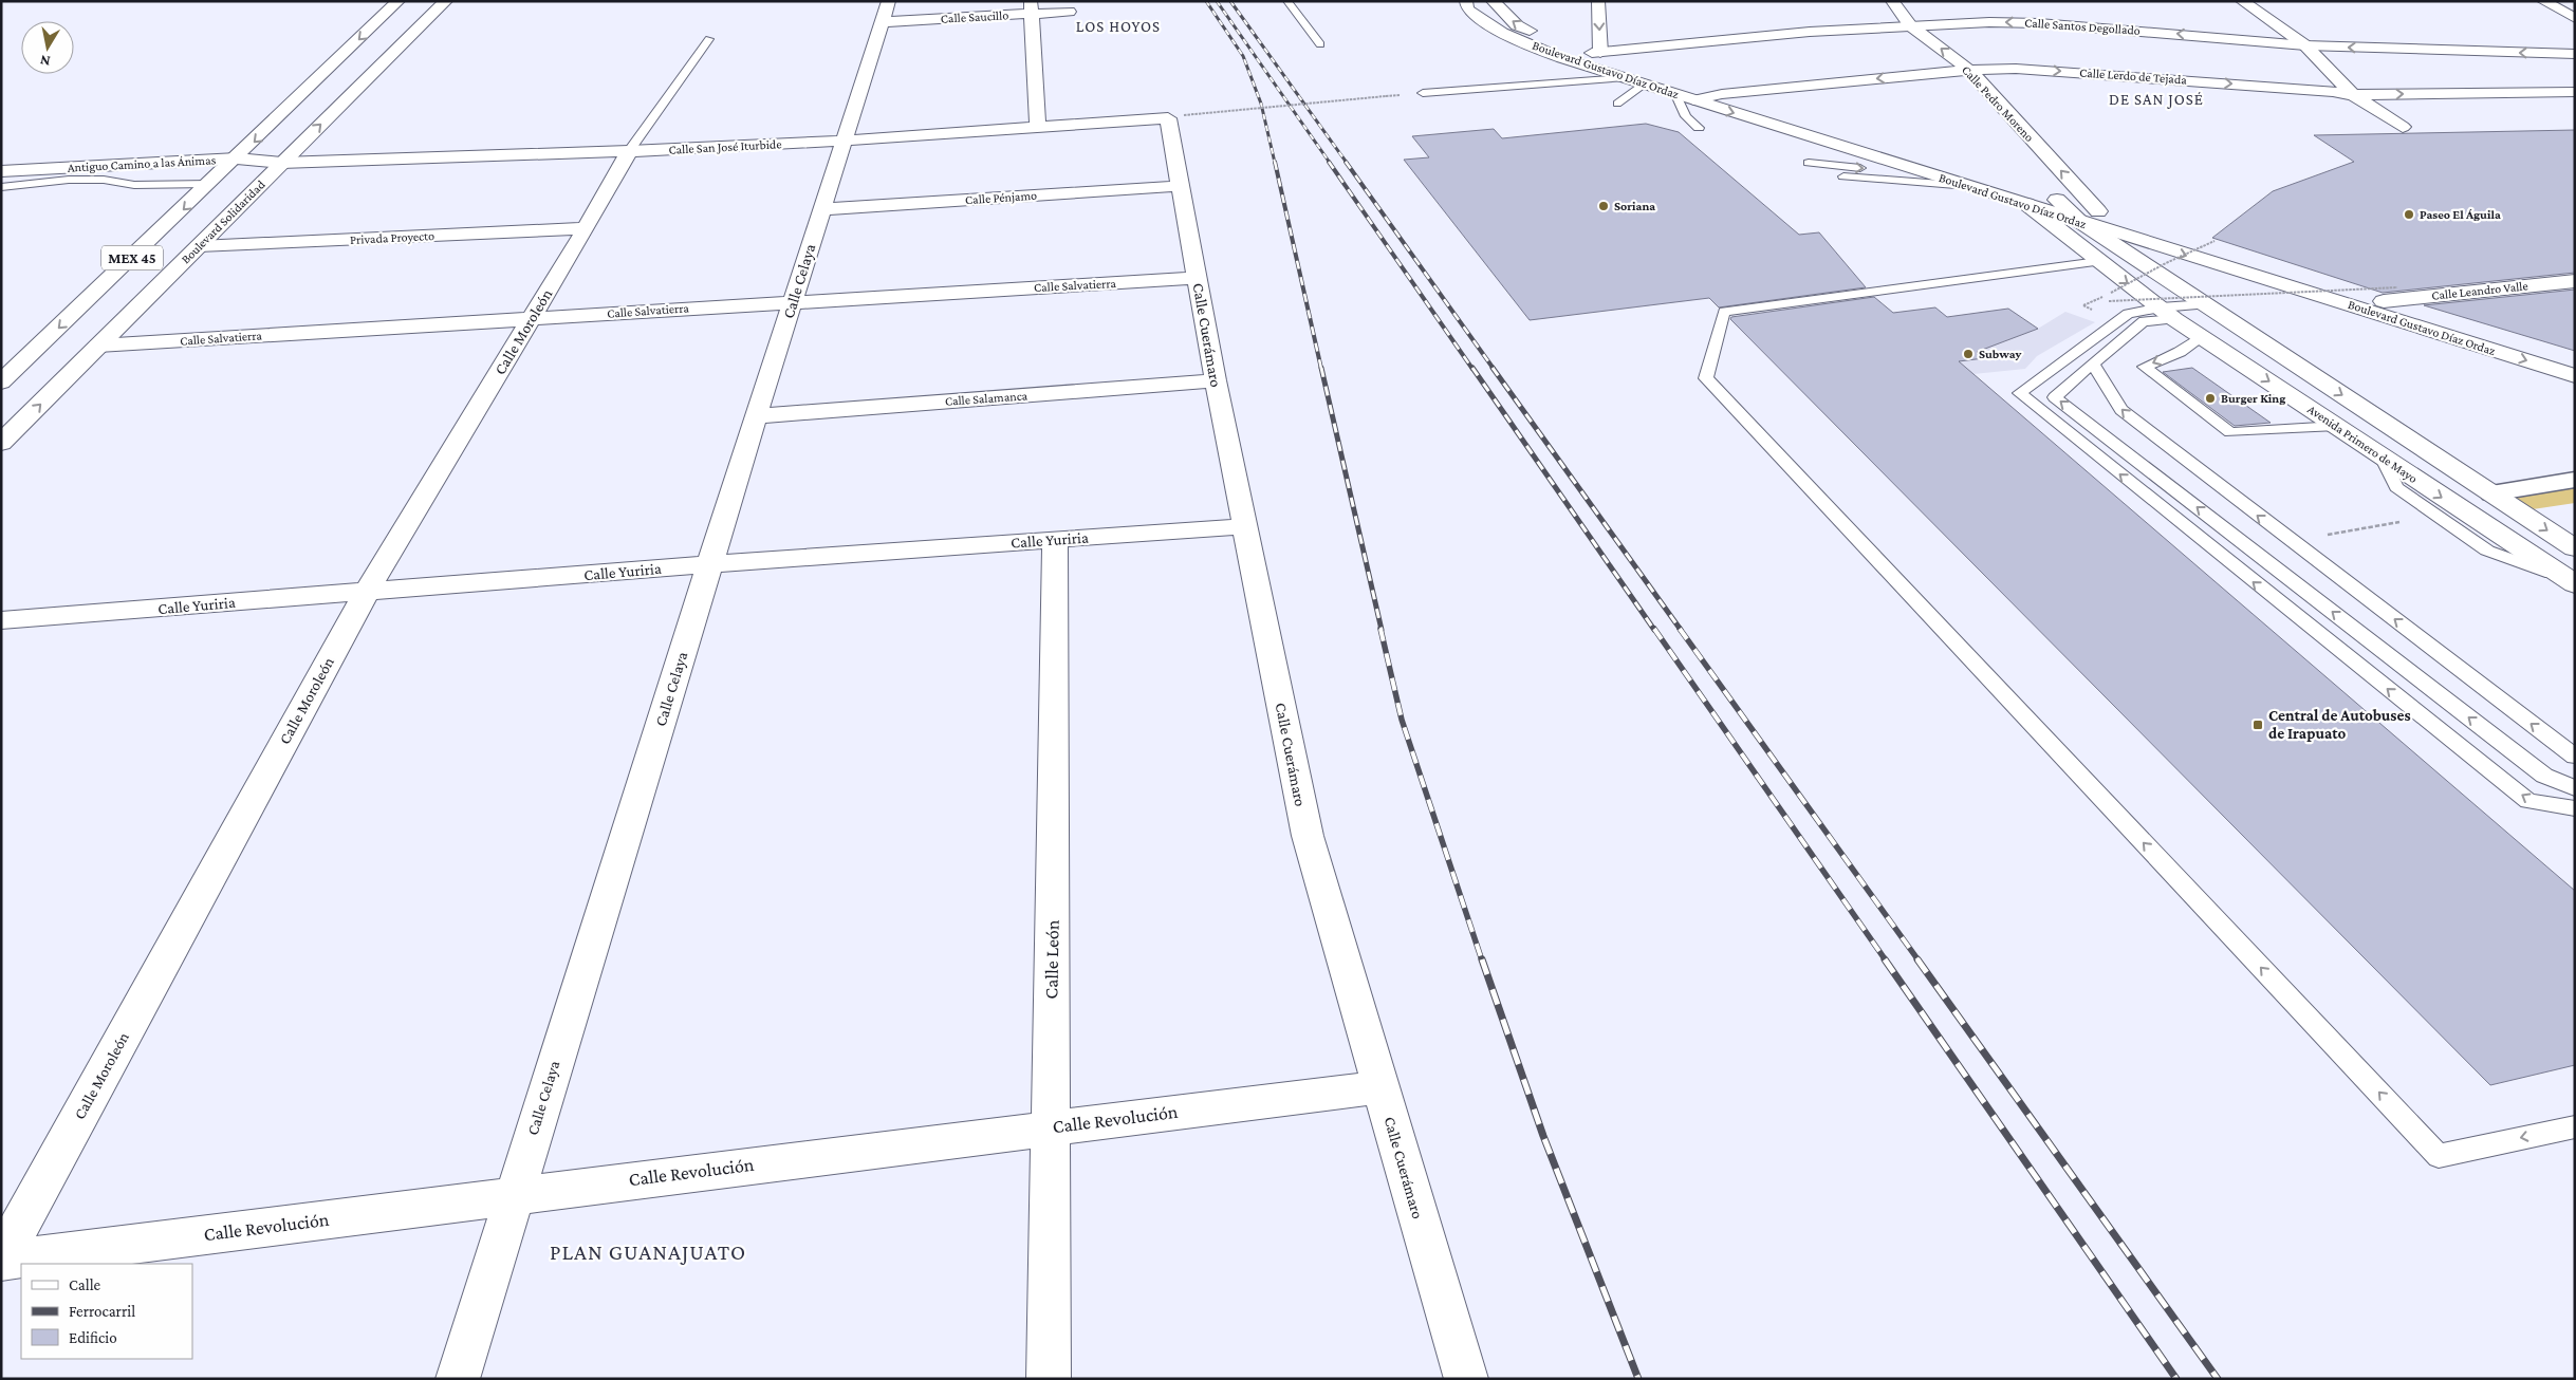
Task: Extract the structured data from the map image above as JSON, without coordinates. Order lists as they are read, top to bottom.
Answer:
{
  "streets": {
    "main road": [
      "Calle Saucillo",
      "Calle Santos Degollado",
      "Boulevard Gustavo Díaz Ordaz",
      "Calle Lerdo de Tejada",
      "Calle Pedro Moreno",
      "Calle San José Iturbide",
      "Antiguo Camino a las Ánimas",
      "Calle Pénjamo",
      "Boulevard Solidaridad",
      "Privada Proyecto",
      "MEX 45",
      "Calle Celaya",
      "Calle Salvatierra",
      "Calle Leandro Valle",
      "Calle Moroleón",
      "Calle Cuerámaro",
      "Calle Salamanca",
      "Avenida Primero de Mayo",
      "Calle Yuriria",
      "Calle León",
      "Calle Revolución"
    ]
  },
  "crossings": [
    ["Calle Saucillo", "Calle Celaya"],
    ["Calle Santos Degollado", "Boulevard Gustavo Díaz Ordaz"],
    ["Calle Santos Degollado", "Calle Pedro Moreno"],
    ["Boulevard Gustavo Díaz Ordaz", "Calle Lerdo de Tejada"],
    ["Boulevard Gustavo Díaz Ordaz", "Calle Pedro Moreno"],
    ["Boulevard Gustavo Díaz Ordaz", "Calle Leandro Valle"],
    ["Boulevard Gustavo Díaz Ordaz", "Avenida Primero de Mayo"],
    ["Calle Lerdo de Tejada", "Calle Pedro Moreno"],
    ["Calle Pedro Moreno", "Avenida Primero de Mayo"],
    ["Calle San José Iturbide", "Antiguo Camino a las Ánimas"],
    ["Calle San José Iturbide", "Boulevard Solidaridad"],
    ["Calle San José Iturbide", "Calle Celaya"],
    ["Calle San José Iturbide", "Calle Moroleón"],
    ["Calle San José Iturbide", "Calle Cuerámaro"],
    ["Antiguo Camino a las Ánimas", "Boulevard Solidaridad"],
    ["Antiguo Camino a las Ánimas", "MEX 45"],
    ["Calle Pénjamo", "Calle Celaya"],
    ["Calle Pénjamo", "Calle Cuerámaro"],
    ["Boulevard Solidaridad", "Privada Proyecto"],
    ["Boulevard Solidaridad", "Calle Salvatierra"],
    ["Privada Proyecto", "Calle Moroleón"],
    ["Calle Celaya", "Calle Salvatierra"],
    ["Calle Celaya", "Calle Salamanca"],
    ["Calle Celaya", "Calle Yuriria"],
    ["Calle Celaya", "Calle Revolución"],
    ["Calle Salvatierra", "Calle Moroleón"],
    ["Calle Salvatierra", "Calle Cuerámaro"],
    ["Calle Moroleón", "Calle Yuriria"],
    ["Calle Moroleón", "Calle Revolución"],
    ["Calle Cuerámaro", "Calle Salamanca"],
    ["Calle Cuerámaro", "Calle Yuriria"],
    ["Calle Cuerámaro", "Calle Revolución"],
    ["Calle Yuriria", "Calle León"],
    ["Calle León", "Calle Revolución"]
  ],
  "one_way": ["Calle Santos Degollado", "Calle Pedro Moreno"],
  "districts": ["LOS HOYOS", "DE SAN JOSÉ", "PLAN GUANAJUATO"],
  "places": {
    "other": [
      "Soriana",
      "Paseo El Águila",
      "Subway",
      "Burger King"
    ],
    "transit": ["Central de Autobuses de Irapuato"]
  },
  "legend": ["Calle", "Ferrocarril", "Edificio"],
  "north": "bottom"
}
